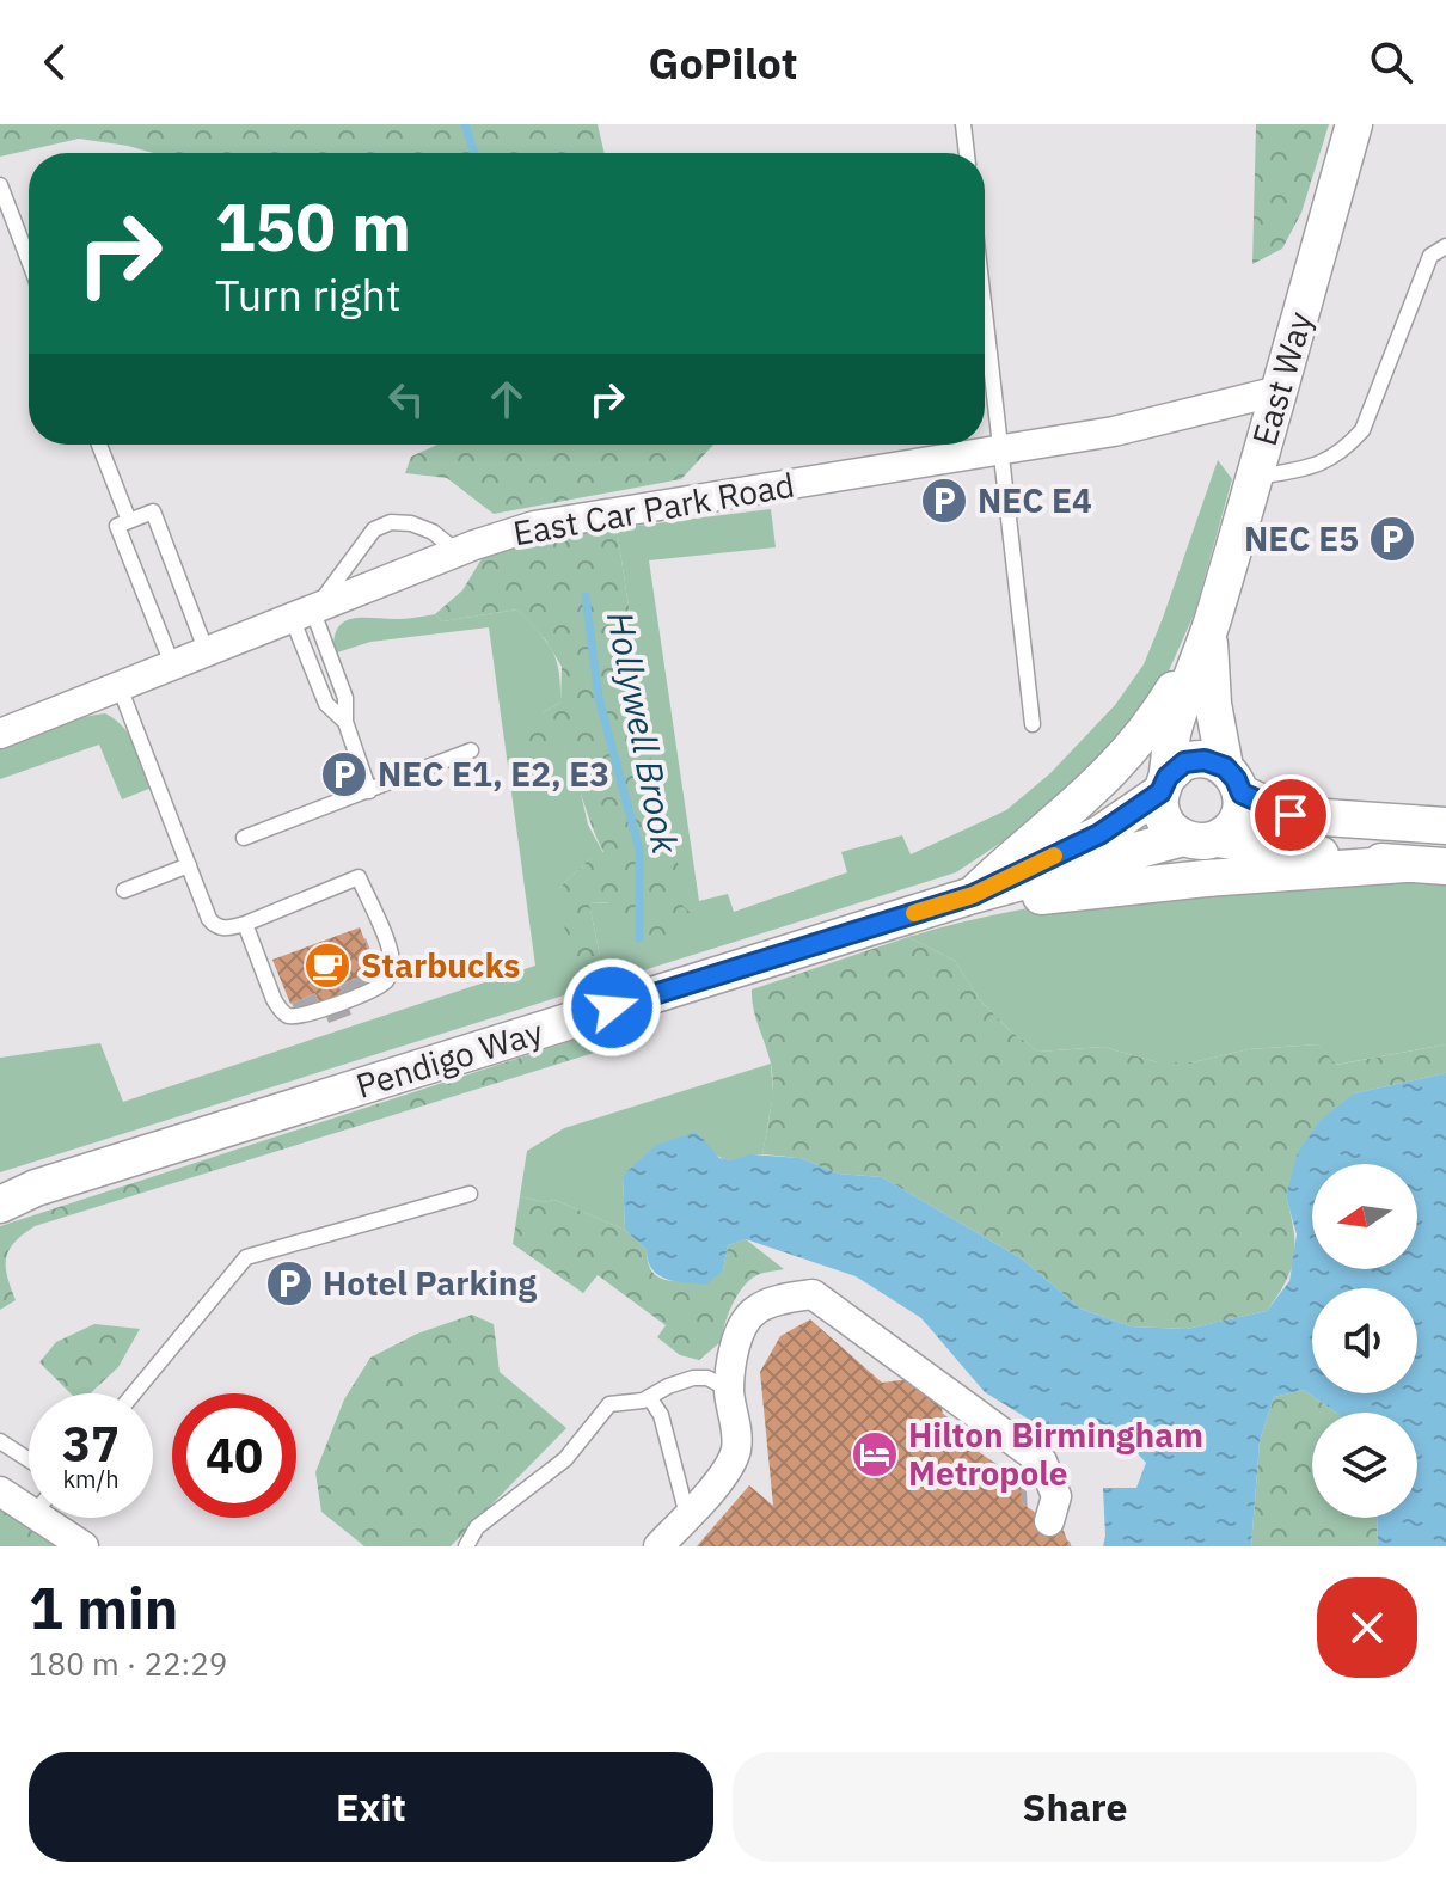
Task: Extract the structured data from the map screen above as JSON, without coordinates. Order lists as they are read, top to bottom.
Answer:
{
  "streets": {
    "street": ["East Way", "East Car Park Road", "Pendigo Way"]
  },
  "crossings": [
    ["East Way", "East Car Park Road"],
    ["East Way", "Pendigo Way"]
  ],
  "water": ["Hollywell Brook"],
  "places": {
    "parking": [
      "NEC E4",
      "NEC E5",
      "NEC E1, E2, E3",
      "Hotel Parking"
    ],
    "cafe": ["Starbucks"],
    "hotel": ["Hilton Birmingham Metropole"]
  },
  "north": "left",
  "page": {
    "header": "GoPilot",
    "turn": ["150 m", "Turn right"],
    "speed": "37 km/h",
    "limit": "40",
    "heading": ["1 min", "180 m · 22:29"],
    "buttons": ["Exit", "Share"]
  }
}
